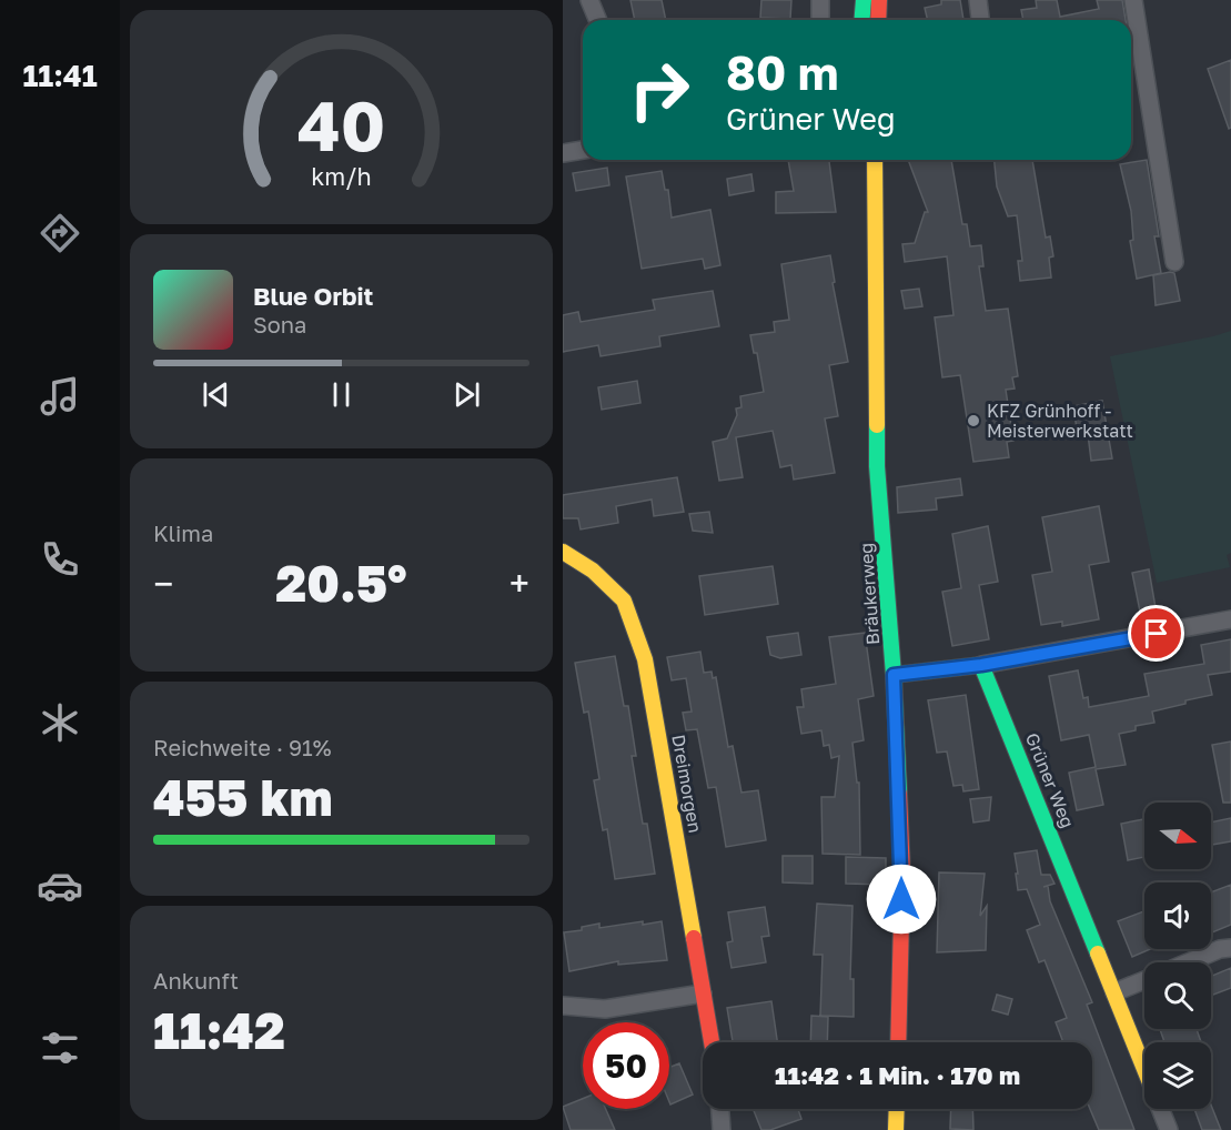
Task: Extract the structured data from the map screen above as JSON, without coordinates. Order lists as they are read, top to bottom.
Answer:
{
  "streets": {
    "street": ["Bräukerweg", "Grüner Weg", "Dreimorgen"]
  },
  "places": ["KFZ Grünhoff - Meisterwerkstatt"],
  "north": "right",
  "page": {
    "tabs": "11:41",
    "turn": ["80 m", "Grüner Weg"],
    "song": ["Blue Orbit", "Sona"],
    "tile": [
      "Klima",
      ["Reichweite · 91%", "455 km"],
      ["Ankunft", "11:42"]
    ],
    "heat": ["−", "20.5°", "+"],
    "limit": "50",
    "trip": "11:42 · 1 Min. · 170 m",
    "gauge": ["40", "km/h"]
  }
}
